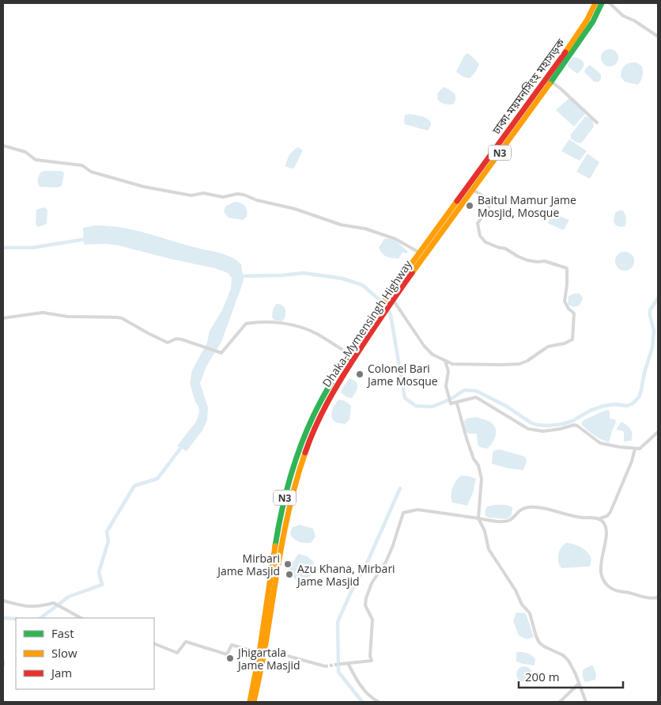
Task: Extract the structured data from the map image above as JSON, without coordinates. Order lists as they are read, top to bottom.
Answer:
{
  "streets": {
    "highway": ["ঢাকা-ময়মনসিংহ মহাসড়ক", "N3", "Dhaka-Mymensingh Highway"]
  },
  "crossings": [
    ["ঢাকা-ময়মনসিংহ মহাসড়ক", "Dhaka-Mymensingh Highway"]
  ],
  "places": [
    "Baitul Mamur Jame Mosjid, Mosque",
    "Colonel Bari Jame Mosque",
    "Mirbari Jame Masjid",
    "Azu Khana, Mirbari Jame Masjid",
    "Jhigartala Jame Masjid"
  ],
  "legend": ["Fast", "Slow", "Jam"],
  "scale_bar": "200 m"
}
